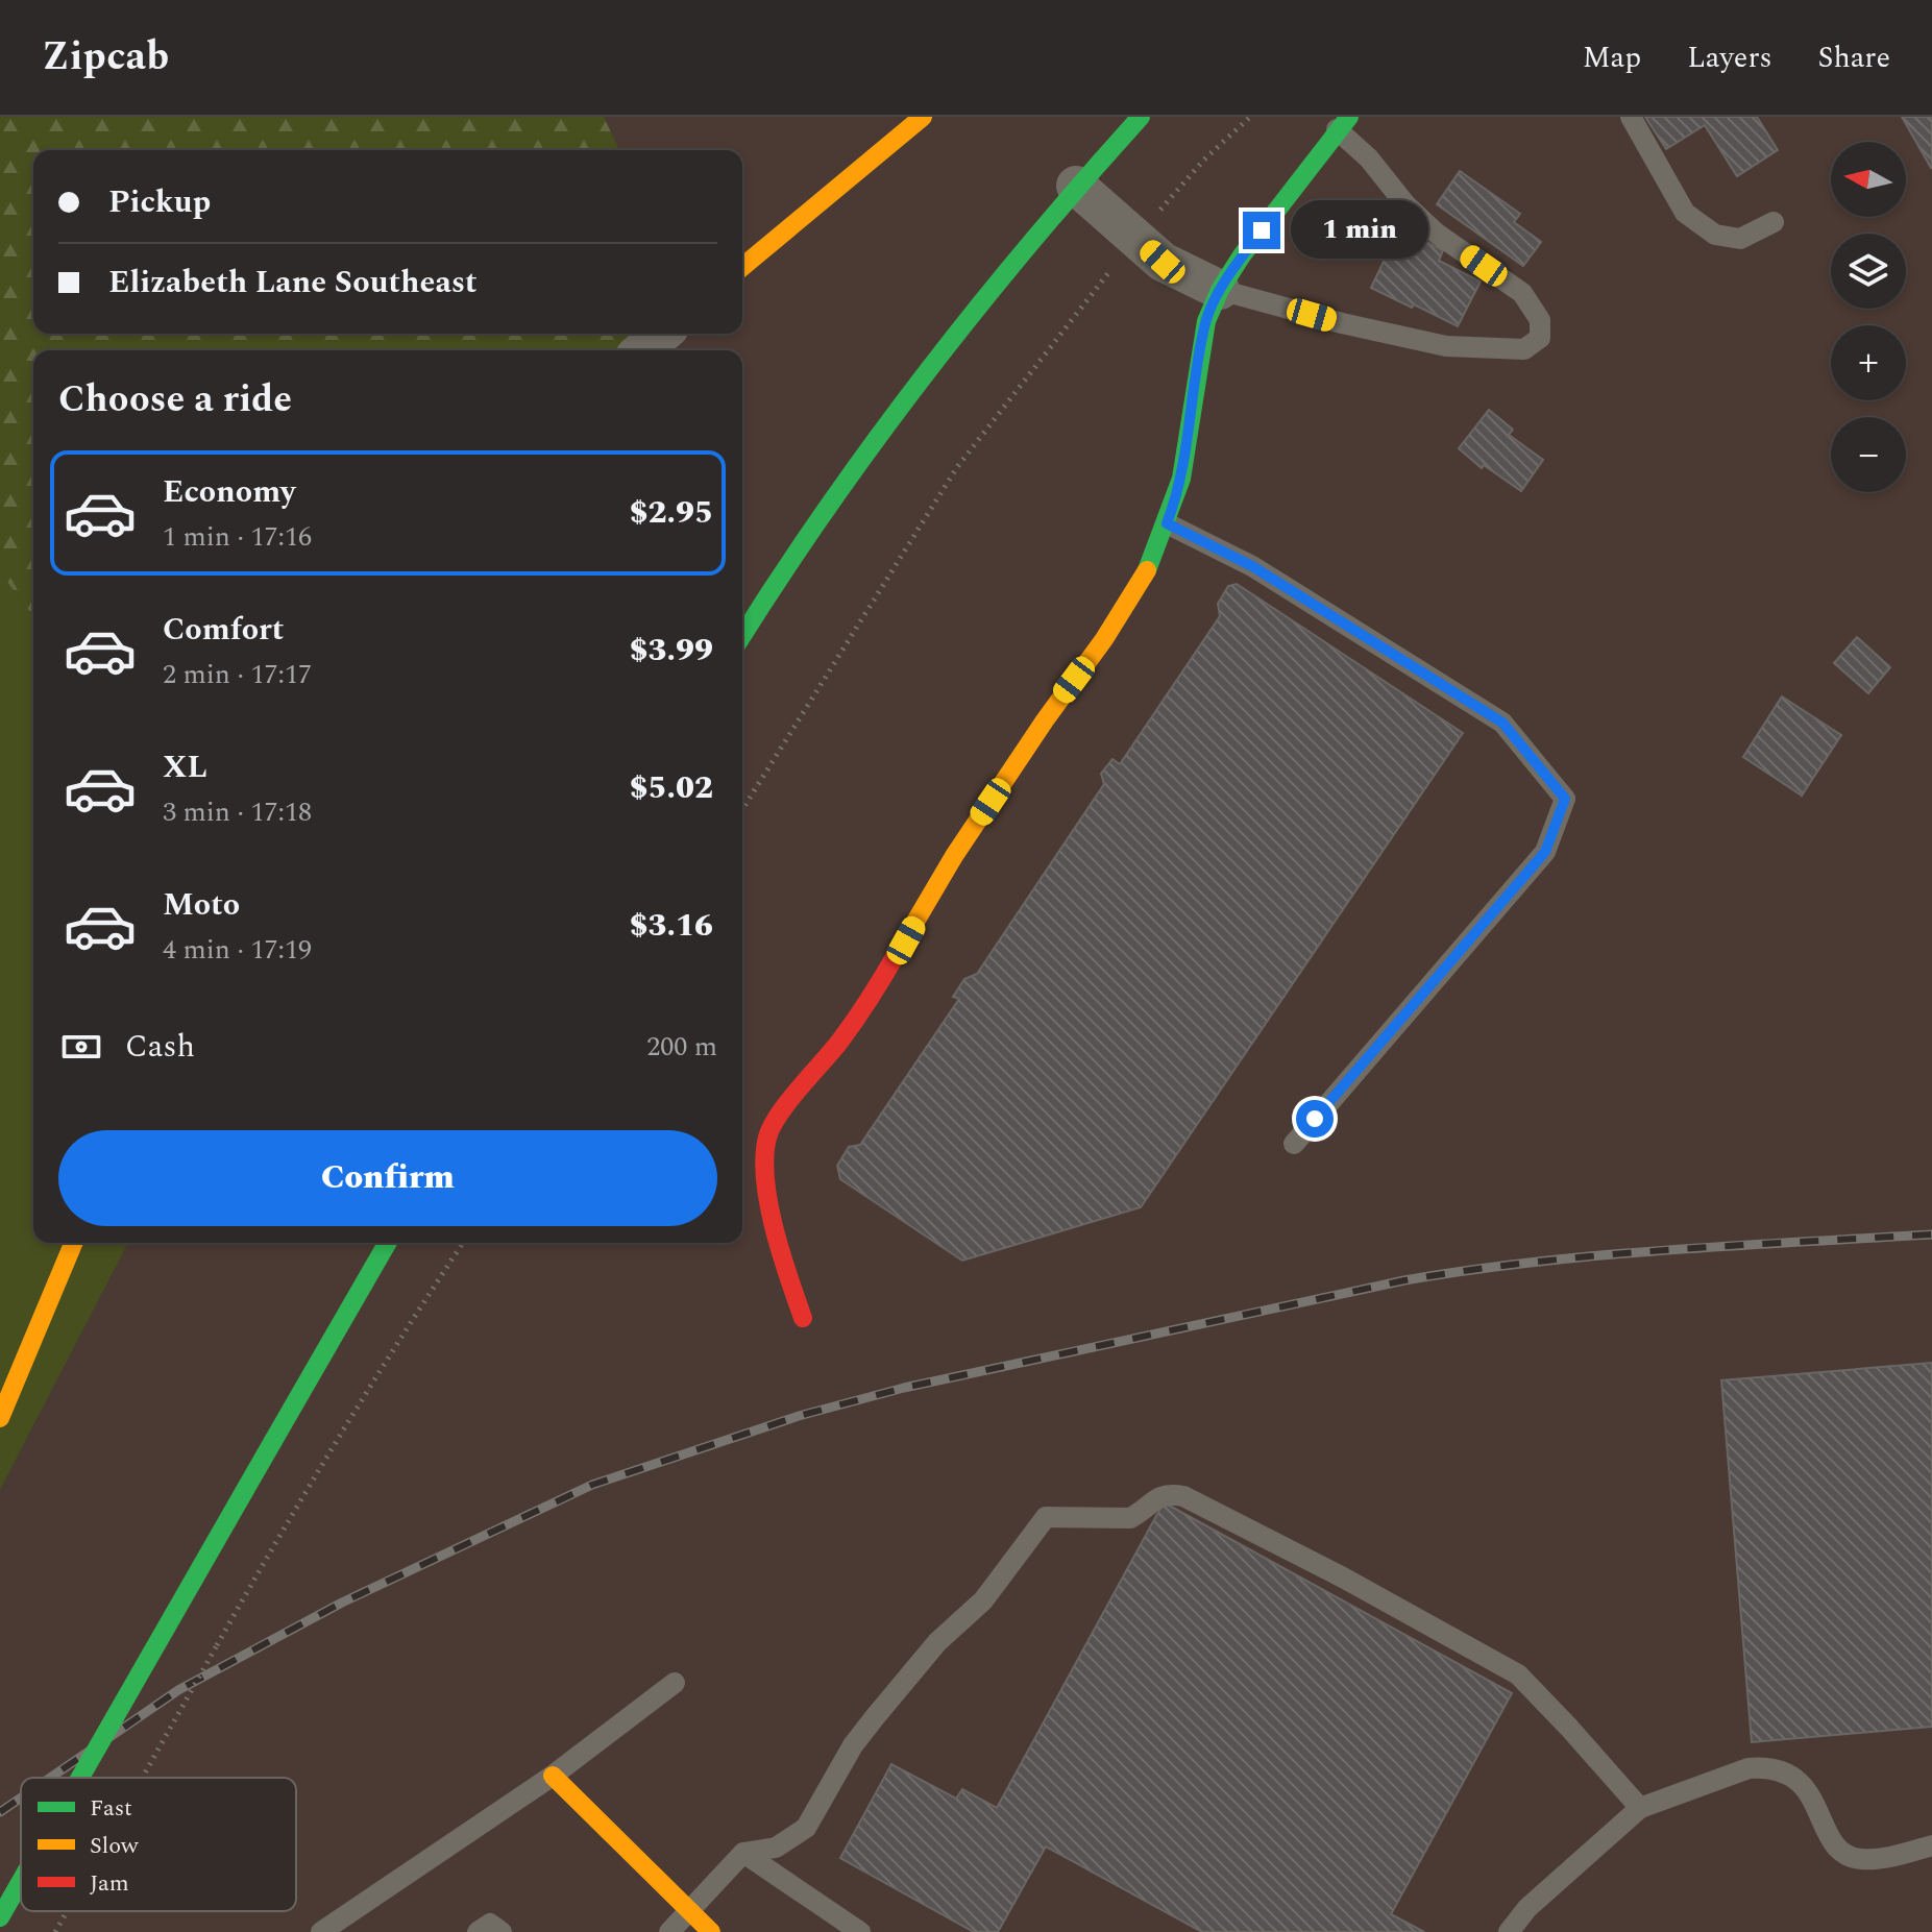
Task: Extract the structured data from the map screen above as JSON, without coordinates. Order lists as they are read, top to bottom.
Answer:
{
  "legend": ["Fast", "Slow", "Jam"],
  "north": "left",
  "page": {
    "header": "Zipcab",
    "nav": ["Map", "Layers", "Share"],
    "map_buttons": ["+", "−"],
    "banner": ["Pickup", "Elizabeth Lane Southeast"],
    "bubble": "1 min",
    "heading": "Choose a ride",
    "list": [
      {
        "name": "Economy",
        "note": "1 min · 17:16",
        "value": "$2.95"
      },
      {
        "name": "Comfort",
        "note": "2 min · 17:17",
        "value": "$3.99"
      },
      {
        "name": "XL",
        "note": "3 min · 17:18",
        "value": "$5.02"
      },
      {
        "name": "Moto",
        "note": "4 min · 17:19",
        "value": "$3.16"
      }
    ],
    "pay": ["Cash", "200 m"],
    "buttons": "Confirm"
  }
}
